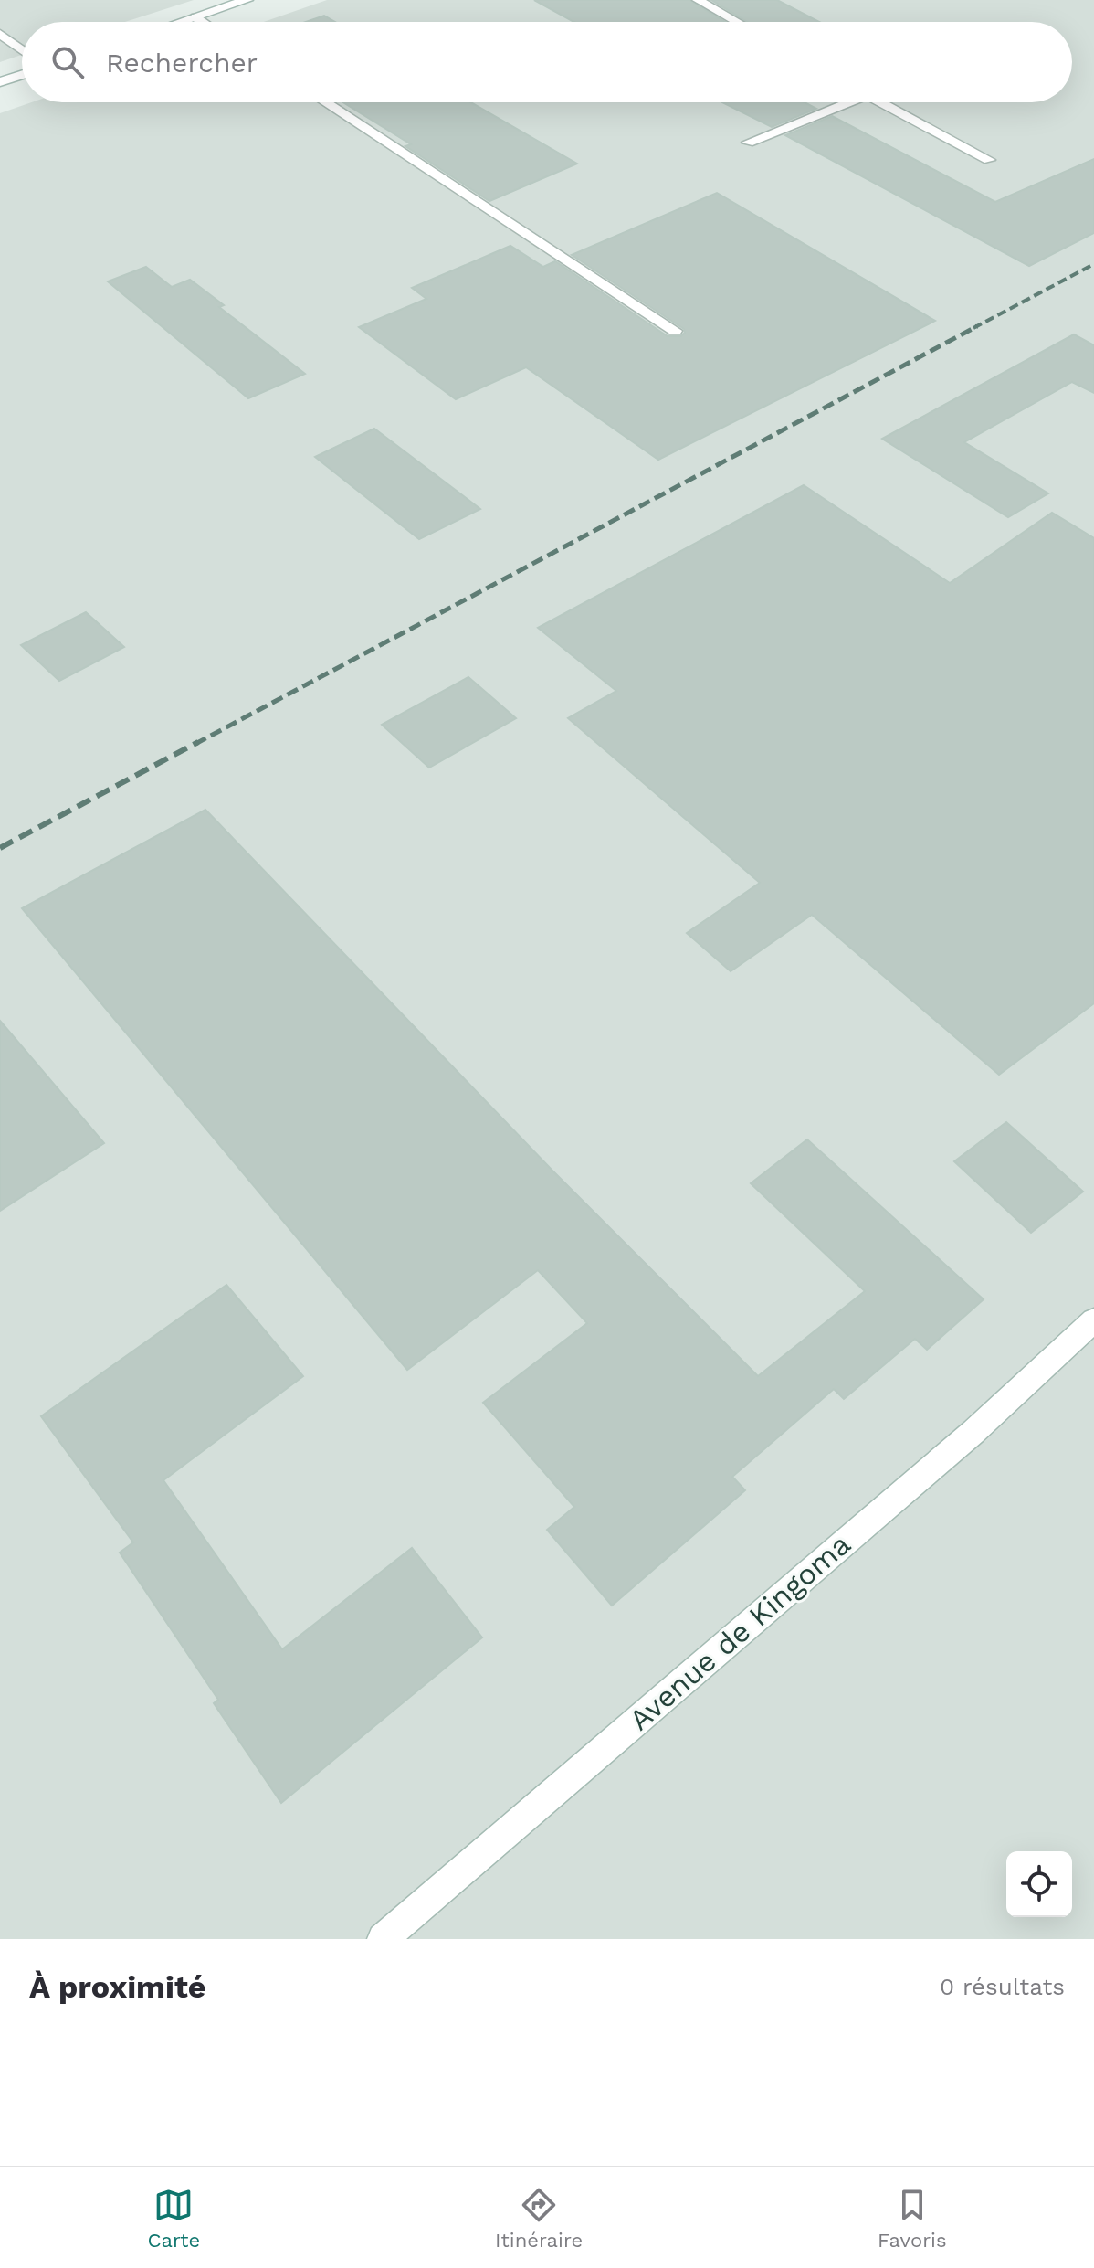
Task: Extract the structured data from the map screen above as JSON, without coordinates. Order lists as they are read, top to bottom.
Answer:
{
  "streets": {
    "street": ["Avenue de Kingoma"]
  },
  "page": {
    "search": "Rechercher",
    "heading": ["À proximité", "0 résultats"],
    "nav": ["Carte", "Itinéraire", "Favoris"]
  }
}
